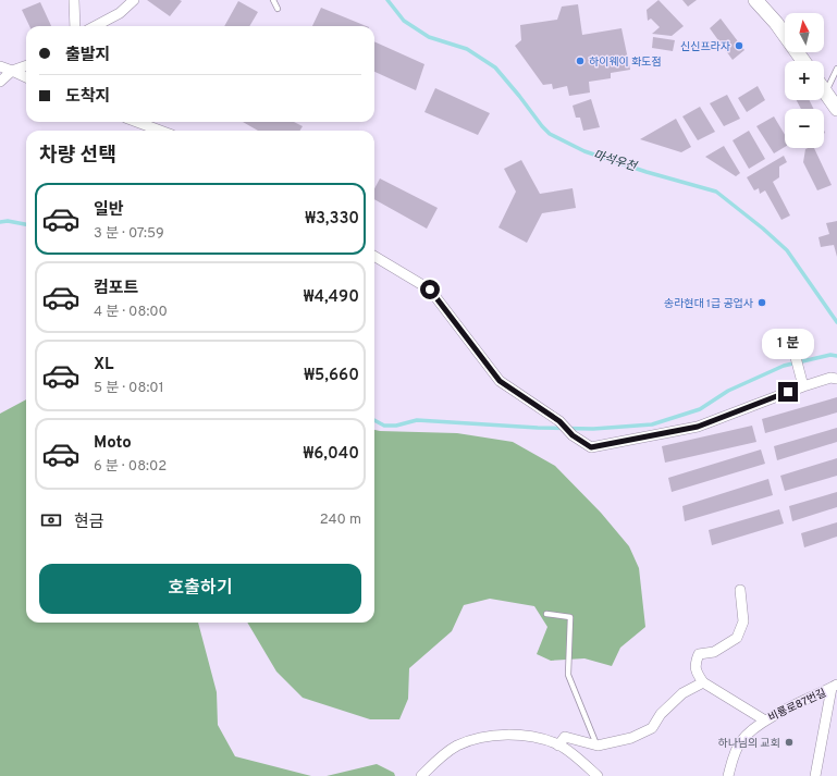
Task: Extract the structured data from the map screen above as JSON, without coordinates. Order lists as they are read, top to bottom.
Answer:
{
  "streets": {
    "street": ["비룡로87번길"]
  },
  "water": ["마석우천"],
  "places": [
    "신신프라자",
    "하이웨이 화도점",
    "송라현대 1급 공업사",
    "하나님의 교회"
  ],
  "north": "top",
  "page": {
    "map_buttons": ["+", "−"],
    "banner": ["출발지", "도착지"],
    "heading": "차량 선택",
    "list": [
      {
        "name": "일반",
        "note": "3 분 · 07:59",
        "value": "₩3,330"
      },
      {
        "name": "컴포트",
        "note": "4 분 · 08:00",
        "value": "₩4,490"
      },
      {
        "name": "XL",
        "note": "5 분 · 08:01",
        "value": "₩5,660"
      },
      {
        "name": "Moto",
        "note": "6 분 · 08:02",
        "value": "₩6,040"
      }
    ],
    "bubble": "1 분",
    "pay": ["현금", "240 m"],
    "buttons": "호출하기"
  }
}
